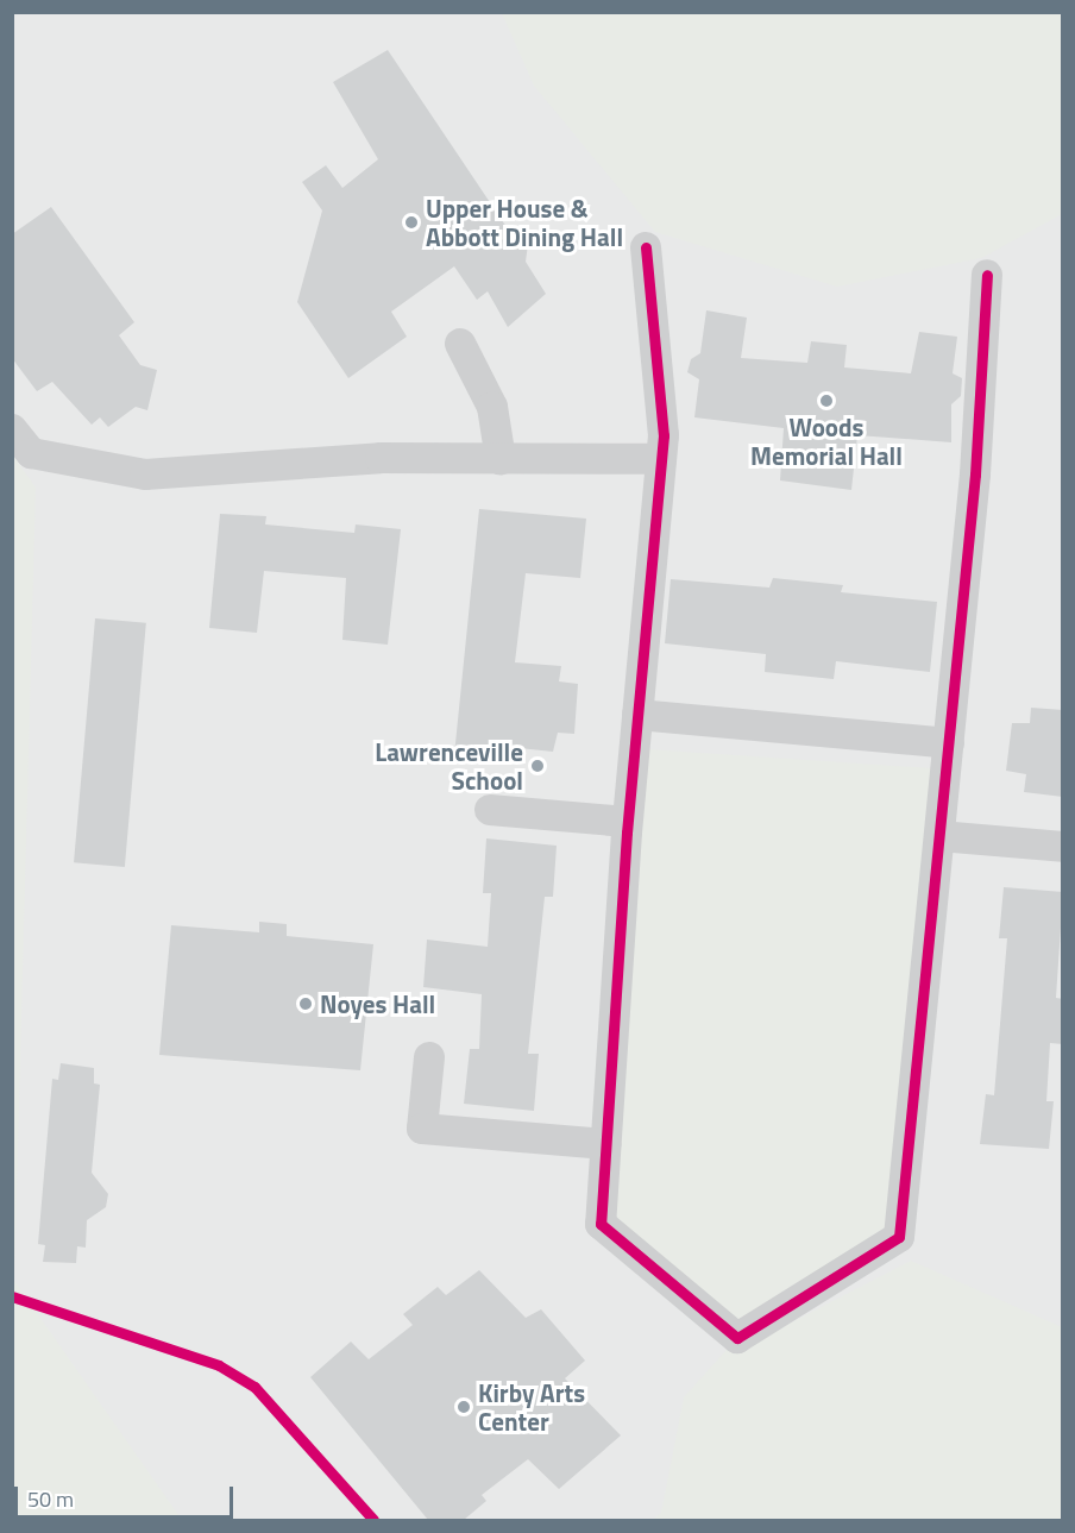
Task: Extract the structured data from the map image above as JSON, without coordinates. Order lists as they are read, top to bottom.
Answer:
{
  "places": [
    "Upper House & Abbott Dining Hall",
    "Woods Memorial Hall",
    "Lawrenceville School",
    "Noyes Hall",
    "Kirby Arts Center"
  ],
  "scale_bar": "50 m"
}
